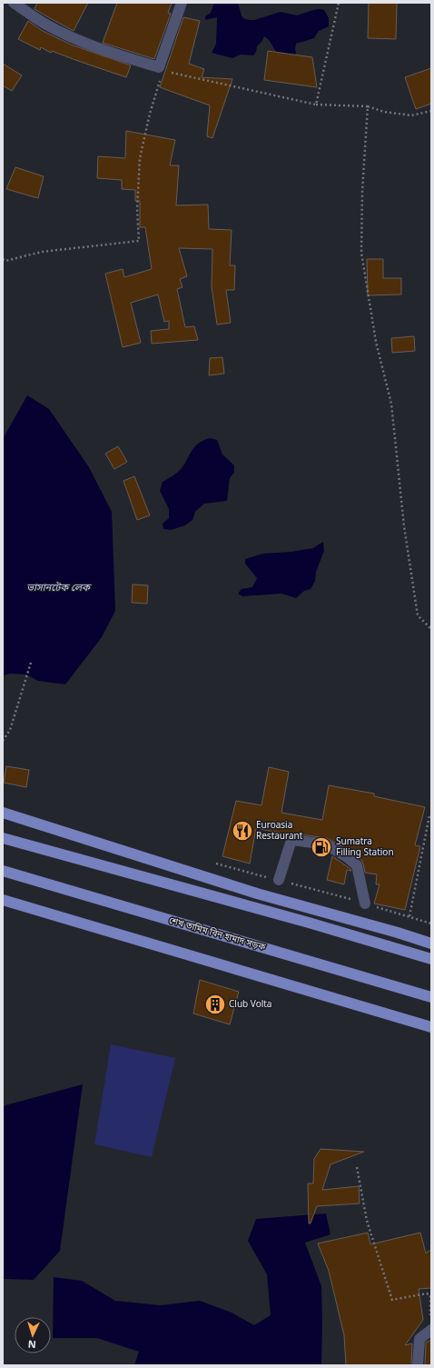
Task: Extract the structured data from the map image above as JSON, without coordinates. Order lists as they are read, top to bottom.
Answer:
{
  "streets": {
    "main road": ["শেখ তামিম বিন হামাদ সড়ক"]
  },
  "water": ["ভাসানটেক লেক"],
  "places": {
    "restaurant": ["Euroasia Restaurant"],
    "fuel station": ["Sumatra Filling Station"],
    "building": ["Club Volta"]
  },
  "north": "bottom"
}
